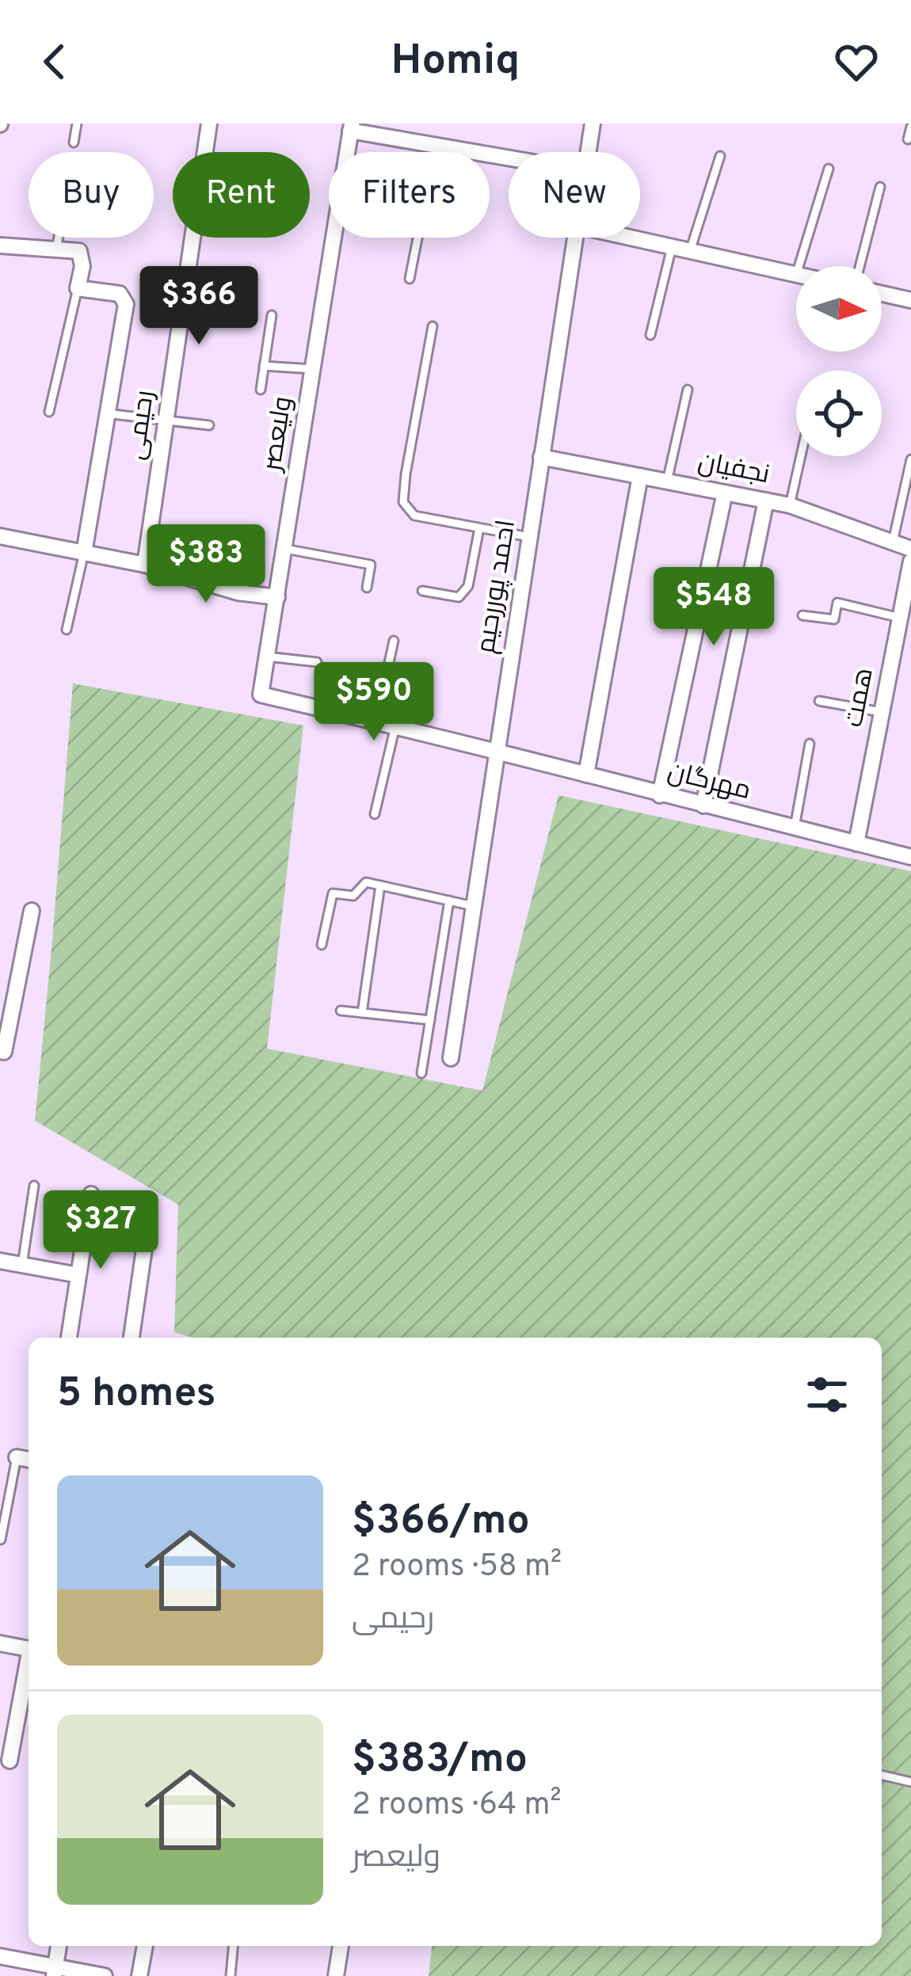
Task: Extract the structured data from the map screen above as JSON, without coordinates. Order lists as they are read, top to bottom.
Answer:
{
  "streets": {
    "street": [
      "رحیمی",
      "ولیعصر",
      "نجفیان",
      "احمد پوررحیم",
      "همت",
      "مهرگان"
    ]
  },
  "crossings": [
    ["ولیعصر", "مهرگان"],
    ["نجفیان", "احمد پوررحیم"],
    ["احمد پوررحیم", "مهرگان"],
    ["همت", "مهرگان"]
  ],
  "north": "right",
  "page": {
    "header": "Homiq",
    "chip": [
      "Buy",
      "Rent",
      "Filters",
      "New"
    ],
    "price": [
      "$366",
      "$383",
      "$548",
      "$590",
      "$327"
    ],
    "heading": "5 homes",
    "list": [
      {
        "name": "$366/mo",
        "note": "2 rooms · 58 m² · رحیمی"
      },
      {
        "name": "$383/mo",
        "note": "2 rooms · 64 m² · ولیعصر"
      }
    ]
  }
}
